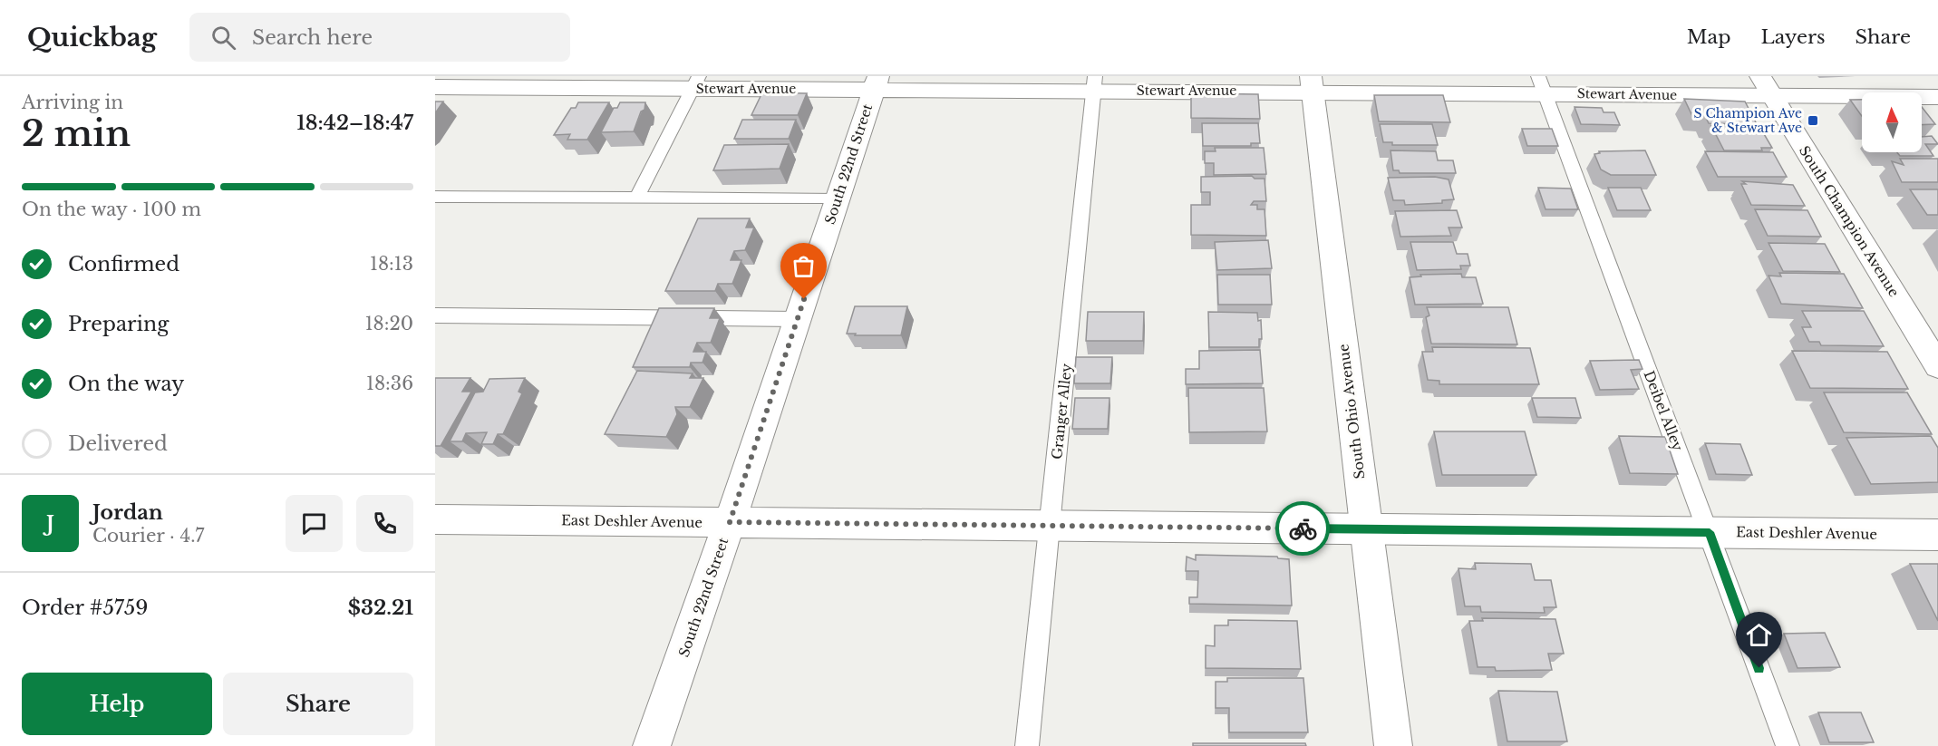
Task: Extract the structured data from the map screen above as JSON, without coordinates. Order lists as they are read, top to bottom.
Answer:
{
  "streets": {
    "street": [
      "Stewart Avenue",
      "South 22nd Street",
      "South Champion Avenue",
      "South Ohio Avenue",
      "East Deshler Avenue"
    ],
    "lane": ["Deibel Alley", "Granger Alley"]
  },
  "crossings": [
    ["Stewart Avenue", "South 22nd Street"],
    ["Stewart Avenue", "South Champion Avenue"],
    ["Stewart Avenue", "Deibel Alley"],
    ["Stewart Avenue", "Granger Alley"],
    ["Stewart Avenue", "South Ohio Avenue"],
    ["South 22nd Street", "East Deshler Avenue"],
    ["Deibel Alley", "East Deshler Avenue"],
    ["Granger Alley", "East Deshler Avenue"],
    ["South Ohio Avenue", "East Deshler Avenue"]
  ],
  "places": {
    "transit": ["S Champion Ave & Stewart Ave"]
  },
  "north": "top",
  "page": {
    "header": "Quickbag",
    "search": "Search here",
    "nav": ["Map", "Layers", "Share"],
    "heading": ["2 min", "Arriving in", "18:42–18:47"],
    "panel": [
      "Jordan",
      "Courier · 4.7",
      "Order #5759",
      "$32.21"
    ],
    "bar": "On the way · 100 m",
    "list": [
      ["Confirmed", "18:13"],
      ["Preparing", "18:20"],
      ["On the way", "18:36"],
      "Delivered"
    ],
    "round": "J",
    "buttons": ["Help", "Share"]
  }
}
